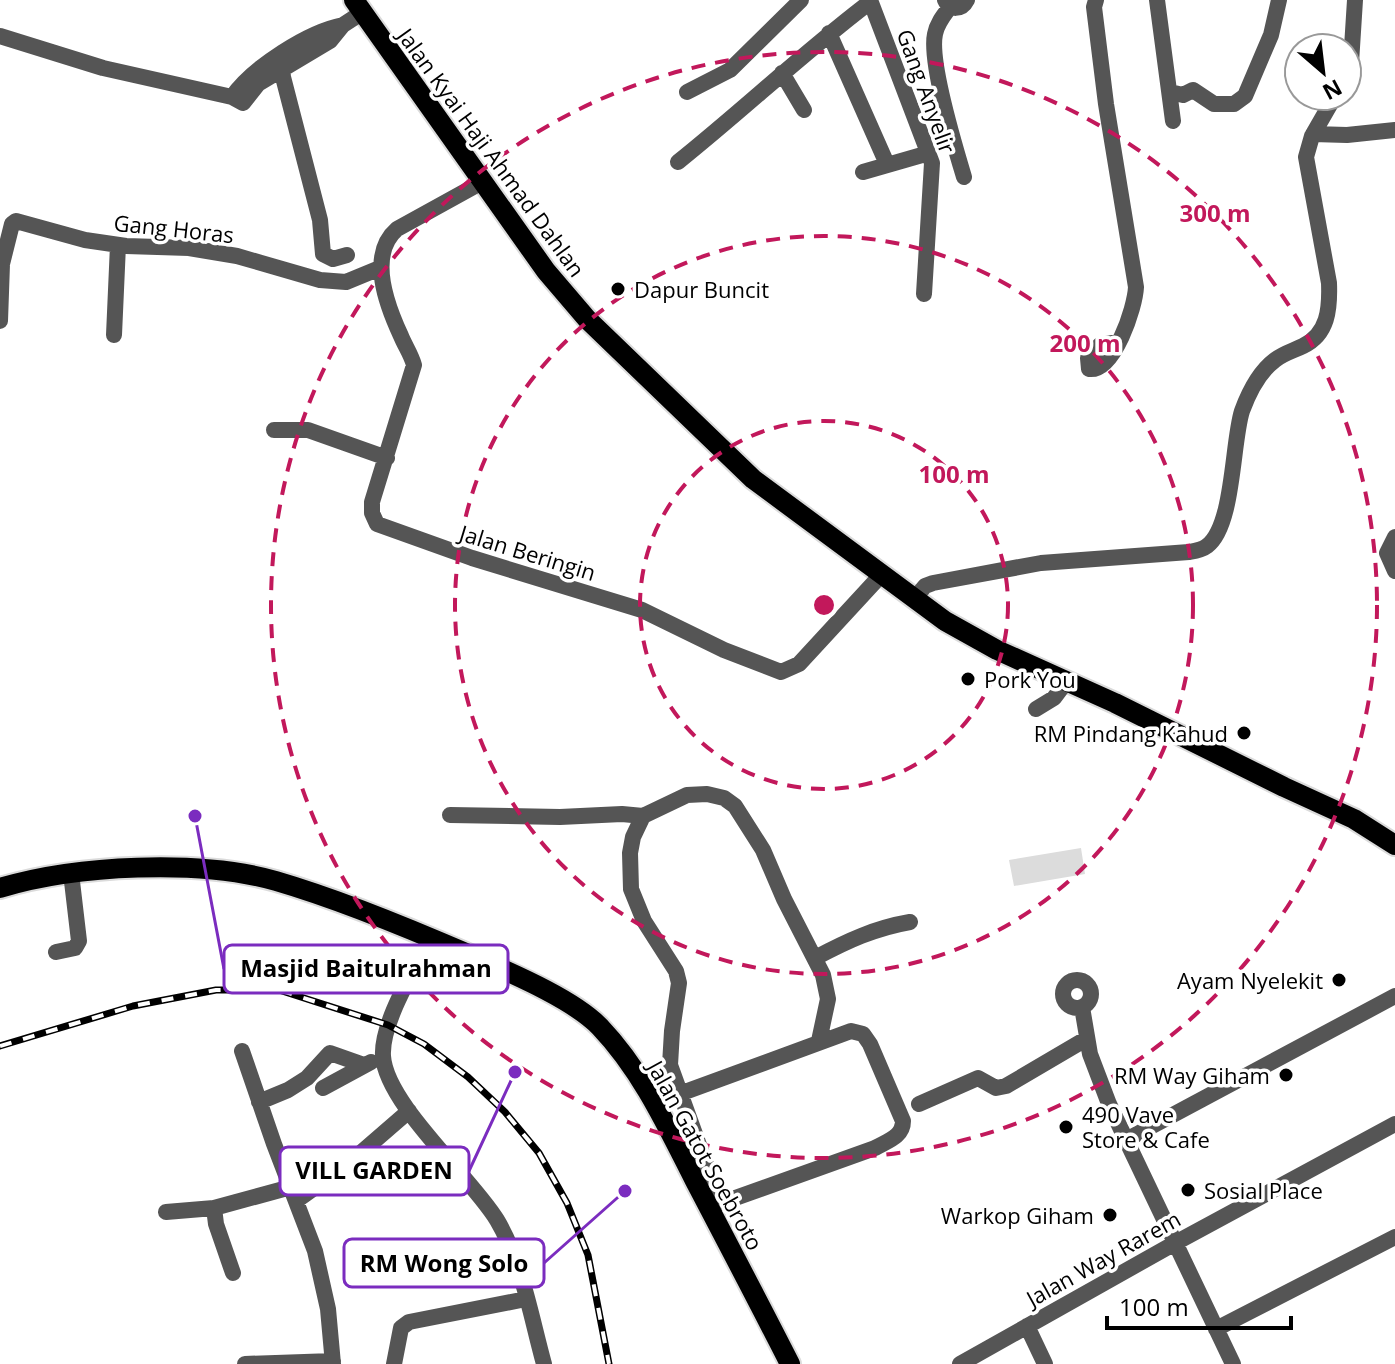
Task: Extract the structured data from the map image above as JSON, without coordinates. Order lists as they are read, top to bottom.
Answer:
{
  "streets": {
    "main road": ["Jalan Kyai Haji Ahmad Dahlan", "Jalan Gatot Soebroto"],
    "street": [
      "Gang Anyelir",
      "Gang Horas",
      "Jalan Beringin",
      "Jalan Way Rarem"
    ]
  },
  "crossings": [
    ["Jalan Kyai Haji Ahmad Dahlan", "Jalan Beringin"],
    ["Gang Horas", "Jalan Beringin"]
  ],
  "places": [
    "Dapur Buncit",
    "Pork You",
    "RM Pindang Kahud",
    "Masjid Baitulrahman",
    "Ayam Nyelekit",
    "VILL GARDEN",
    "RM Way Giham",
    "490 Vave Store & Cafe",
    "Sosial Place",
    "RM Wong Solo",
    "Warkop Giham"
  ],
  "scale_bar": "100 m",
  "north": "bottom right",
  "rings": ["300 m", "200 m", "100 m"]
}
